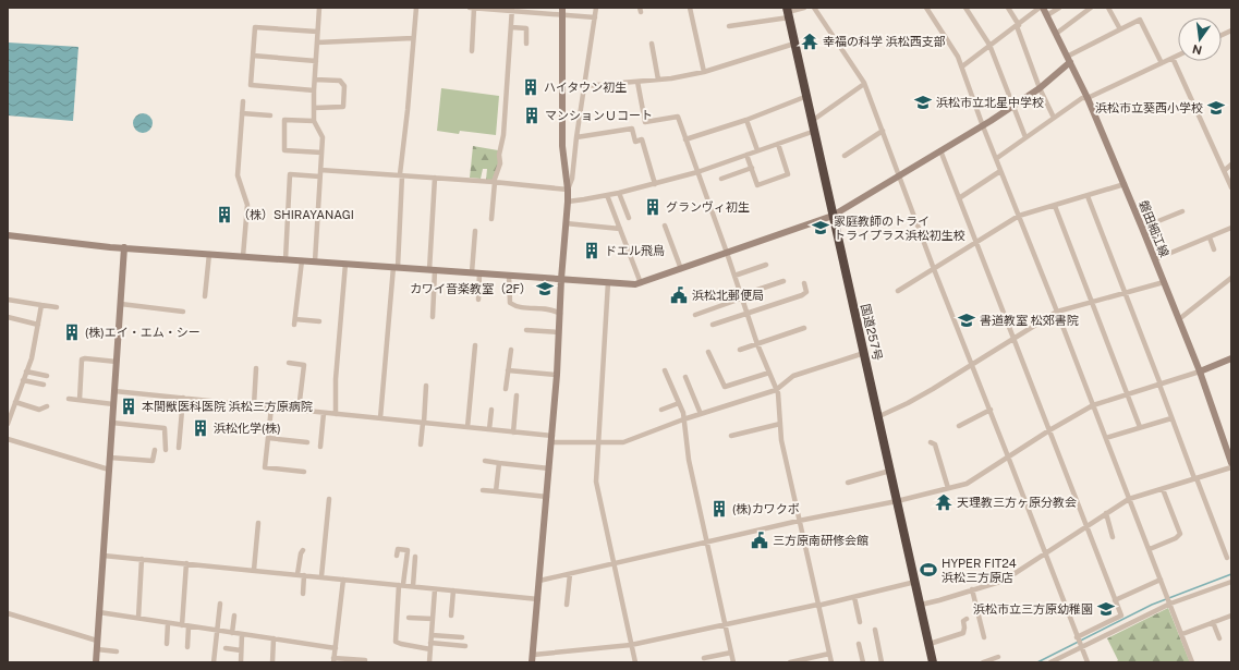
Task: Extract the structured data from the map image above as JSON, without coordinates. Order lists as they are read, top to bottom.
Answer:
{
  "streets": {
    "highway": ["国道257号"],
    "street": ["磐田細江線"]
  },
  "places": {
    "temple": ["幸福の科学 浜松西支部", "天理教三方ヶ原分教会"],
    "building": [
      "ハイタウン初生",
      "マンションＵコート",
      "グランヴィ初生",
      "（株）SHIRAYANAGI",
      "ドエル飛鳥",
      "(株)エイ・エム・シー",
      "本間獣医科医院 浜松三方原病院",
      "浜松化学(株)",
      "(株)カワクボ"
    ],
    "school or university": [
      "浜松市立北星中学校",
      "浜松市立葵西小学校",
      "家庭教師のトライ トライプラス浜松初生校",
      "カワイ音楽教室（2F）",
      "書道教室 松郊書院",
      "浜松市立三方原幼稚園"
    ],
    "public building": ["浜松北郵便局", "三方原南研修会館"],
    "sports": ["HYPER FIT24 浜松三方原店"]
  },
  "north": "bottom"
}
